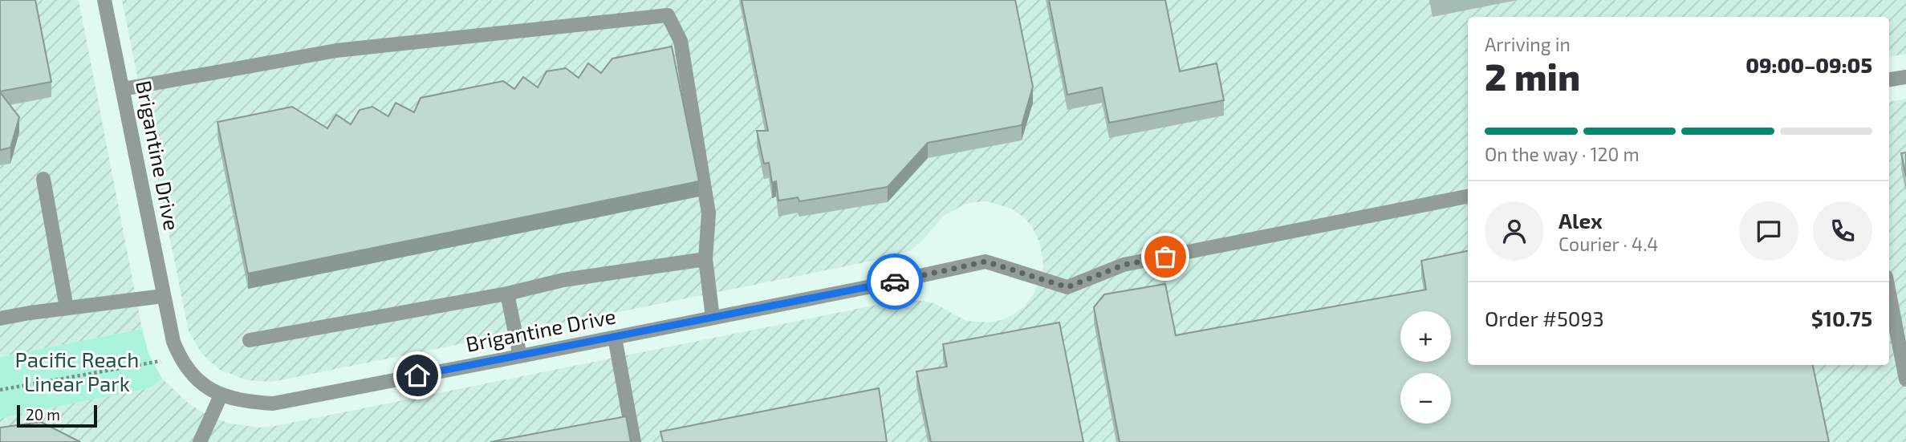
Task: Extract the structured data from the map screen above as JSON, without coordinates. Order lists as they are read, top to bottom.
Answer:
{
  "streets": {
    "street": ["Brigantine Drive"]
  },
  "parks": ["Pacific Reach Linear Park"],
  "scale_bar": "20 m",
  "page": {
    "heading": ["2 min", "Arriving in", "09:00–09:05"],
    "panel": [
      "Alex",
      "Courier · 4.4",
      "Order #5093",
      "$10.75"
    ],
    "bar": "On the way · 120 m",
    "map_buttons": ["+", "−"],
    "scale": "20 m"
  }
}
